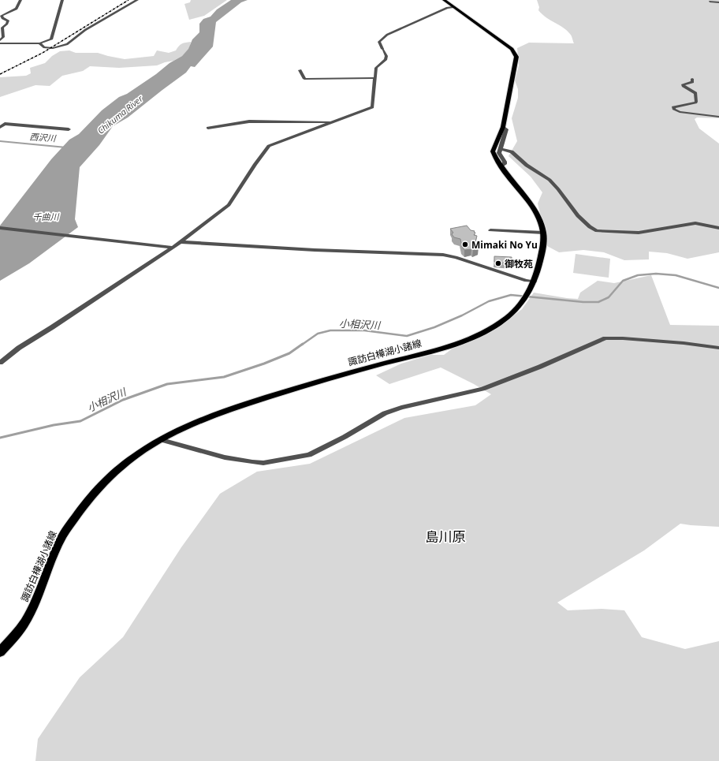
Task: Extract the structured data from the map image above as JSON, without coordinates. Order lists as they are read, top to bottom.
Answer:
{
  "streets": {
    "main road": ["諏訪白樺湖小諸線"]
  },
  "districts": ["島川原"],
  "water": [
    "Chikuma River",
    "西沢川",
    "千曲川",
    "小相沢川"
  ],
  "places": ["Mimaki No Yu", "御牧苑"]
}
